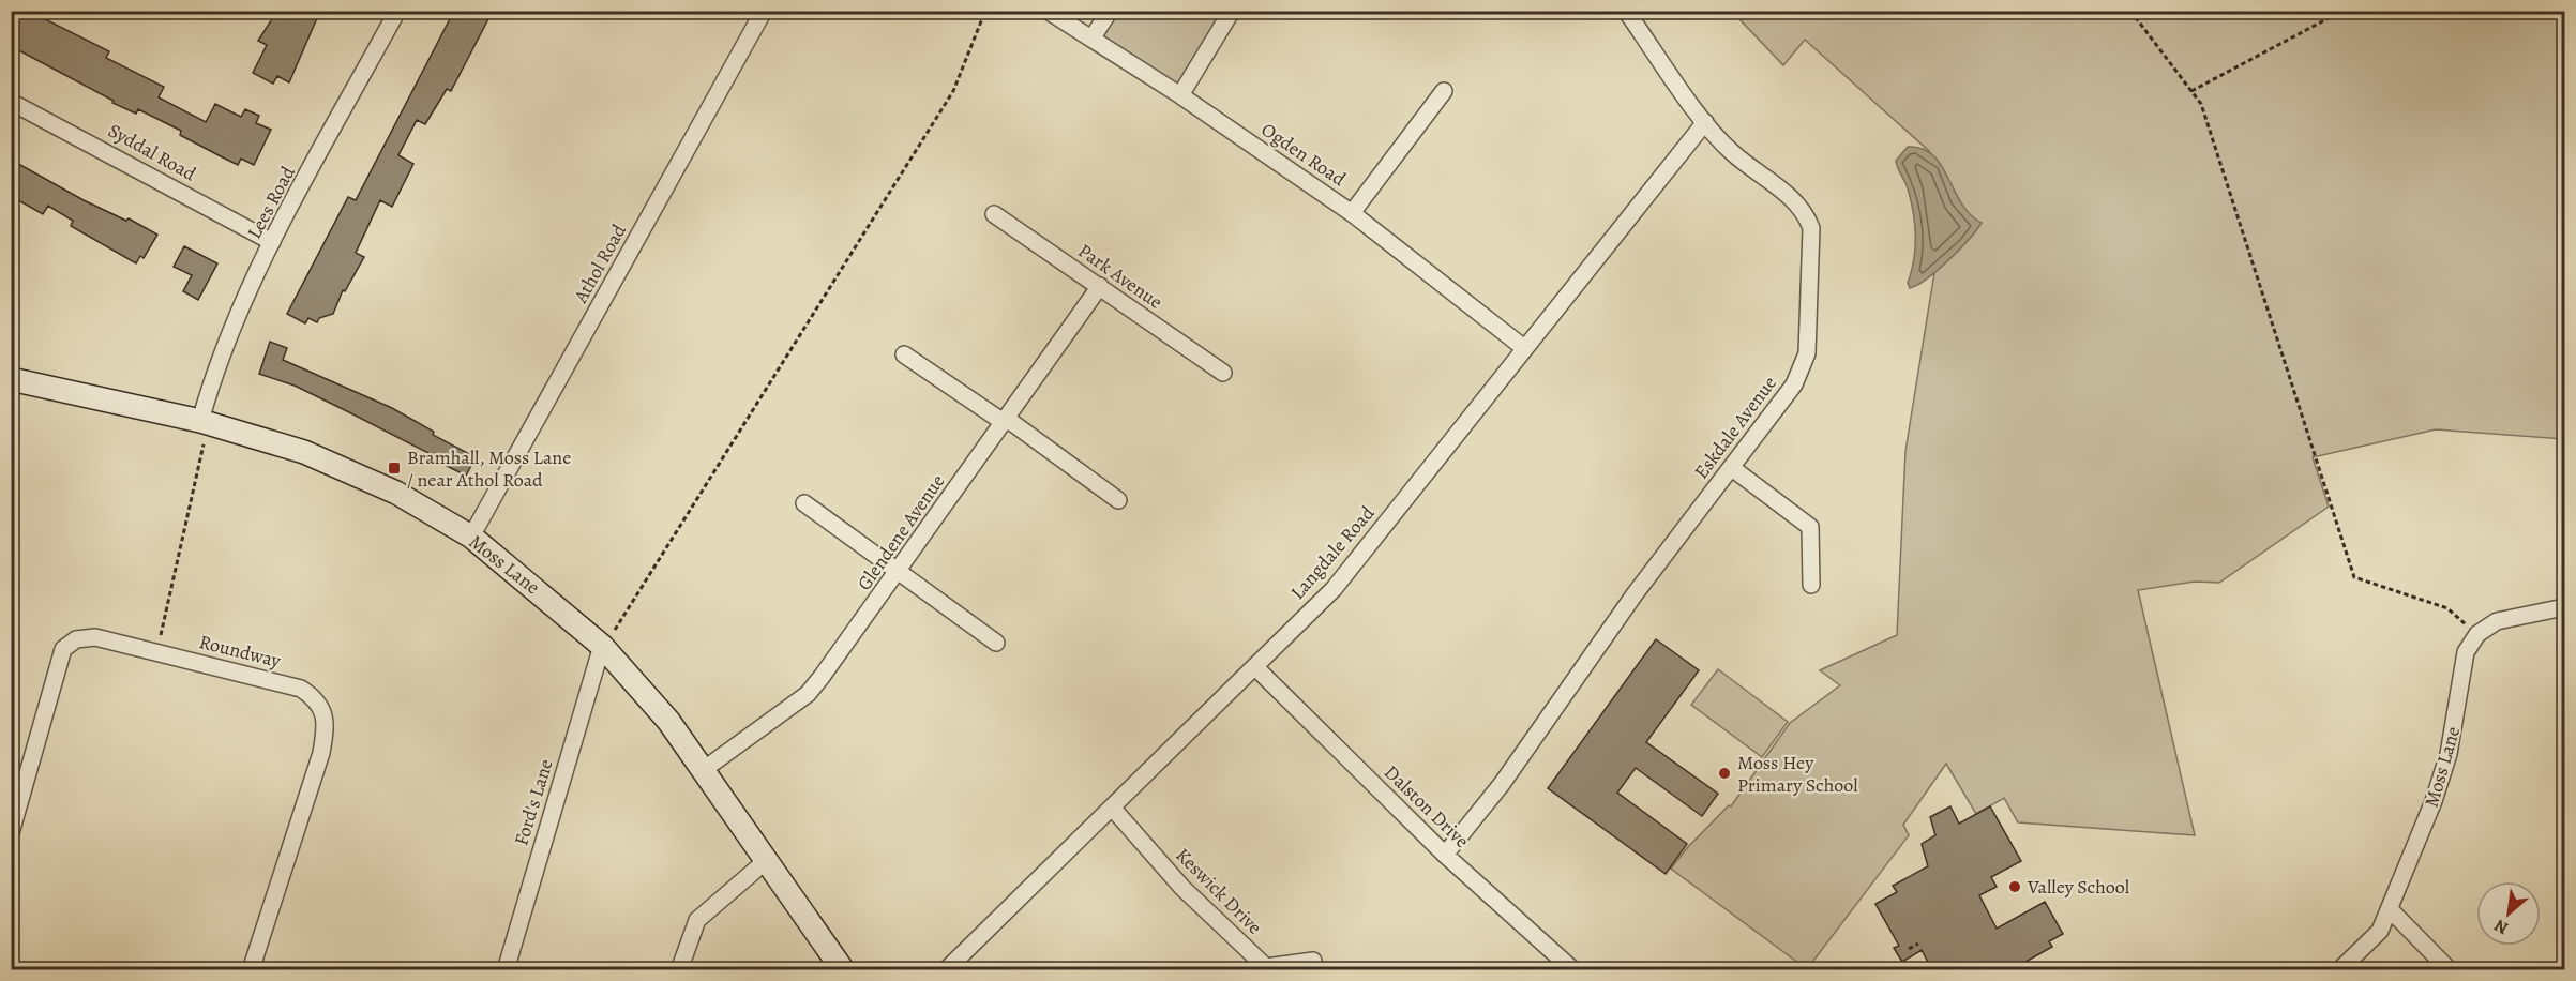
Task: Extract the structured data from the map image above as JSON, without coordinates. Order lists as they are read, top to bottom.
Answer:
{
  "streets": {
    "main road": ["Moss Lane"],
    "street": [
      "Syddal Road",
      "Ogden Road",
      "Lees Road",
      "Athol Road",
      "Park Avenue",
      "Eskdale Avenue",
      "Glendene Avenue",
      "Langdale Road",
      "Roundway",
      "Ford's Lane",
      "Dalston Drive",
      "Keswick Drive"
    ]
  },
  "crossings": [
    ["Syddal Road", "Lees Road"],
    ["Ogden Road", "Langdale Road"],
    ["Lees Road", "Moss Lane"],
    ["Athol Road", "Moss Lane"],
    ["Park Avenue", "Glendene Avenue"],
    ["Eskdale Avenue", "Langdale Road"],
    ["Eskdale Avenue", "Dalston Drive"],
    ["Glendene Avenue", "Moss Lane"],
    ["Langdale Road", "Dalston Drive"],
    ["Langdale Road", "Keswick Drive"],
    ["Moss Lane", "Ford's Lane"]
  ],
  "places": {
    "transit": ["Bramhall, Moss Lane / near Athol Road"],
    "other": ["Moss Hey Primary School", "Valley School"]
  },
  "north": "bottom left"
}
